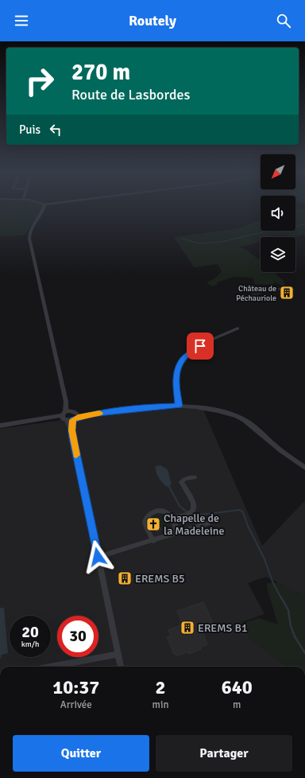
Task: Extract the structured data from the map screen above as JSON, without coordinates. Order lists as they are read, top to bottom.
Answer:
{
  "places": {
    "building": ["Château de Péchauriole", "EREMS B5", "EREMS B1"],
    "church": ["Chapelle de la Madeleine"]
  },
  "north": "bottom left",
  "page": {
    "header": "Routely",
    "turn": ["270 m", "Route de Lasbordes"],
    "then": "Puis",
    "speed": "20 km/h",
    "limit": "30",
    "eta": [
      "10:37",
      "Arrivée",
      "2",
      "min",
      "640",
      "m"
    ],
    "buttons": ["Quitter", "Partager"]
  }
}
